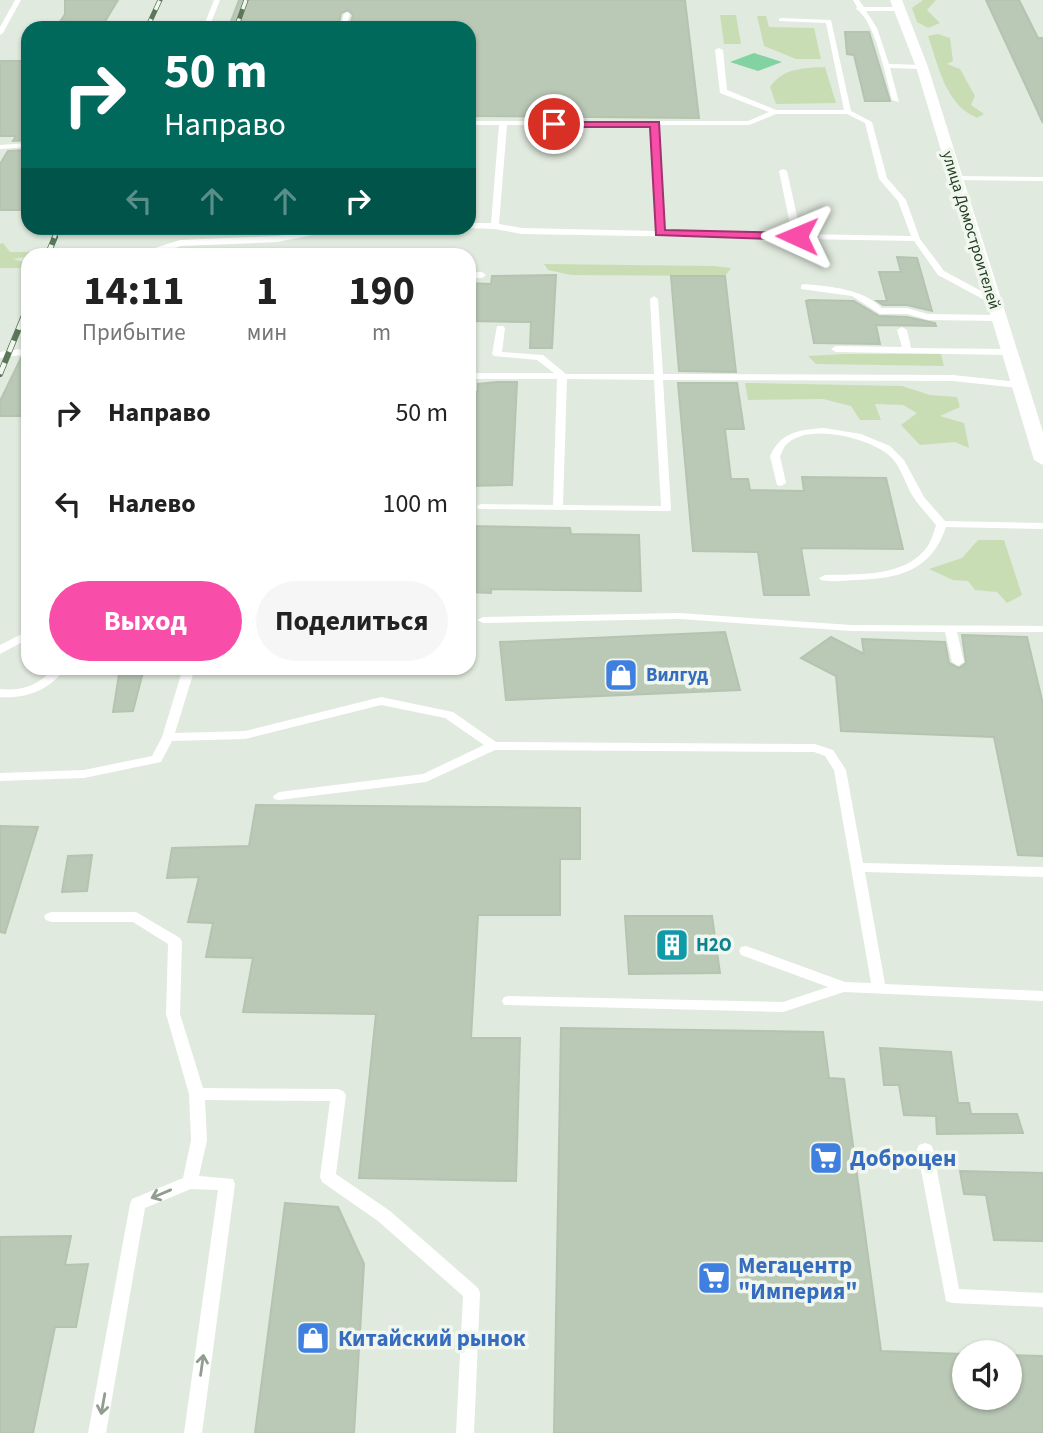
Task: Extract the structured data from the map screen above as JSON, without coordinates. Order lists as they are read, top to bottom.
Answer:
{
  "streets": {
    "street": ["улица Домостроителей"]
  },
  "places": {
    "shop": ["Вилгуд", "Китайский рынок"],
    "building": ["H2O"],
    "supermarket": ["Доброцен", "Мегацентр \"Империя\""]
  },
  "page": {
    "turn": ["50 m", "Направо"],
    "eta": [
      "14:11",
      "Прибытие",
      "1",
      "мин",
      "190",
      "m"
    ],
    "list": [
      {
        "name": "Направо",
        "value": "50 m"
      },
      {
        "name": "Налево",
        "value": "100 m"
      }
    ],
    "buttons": ["Выход", "Поделиться"]
  }
}
